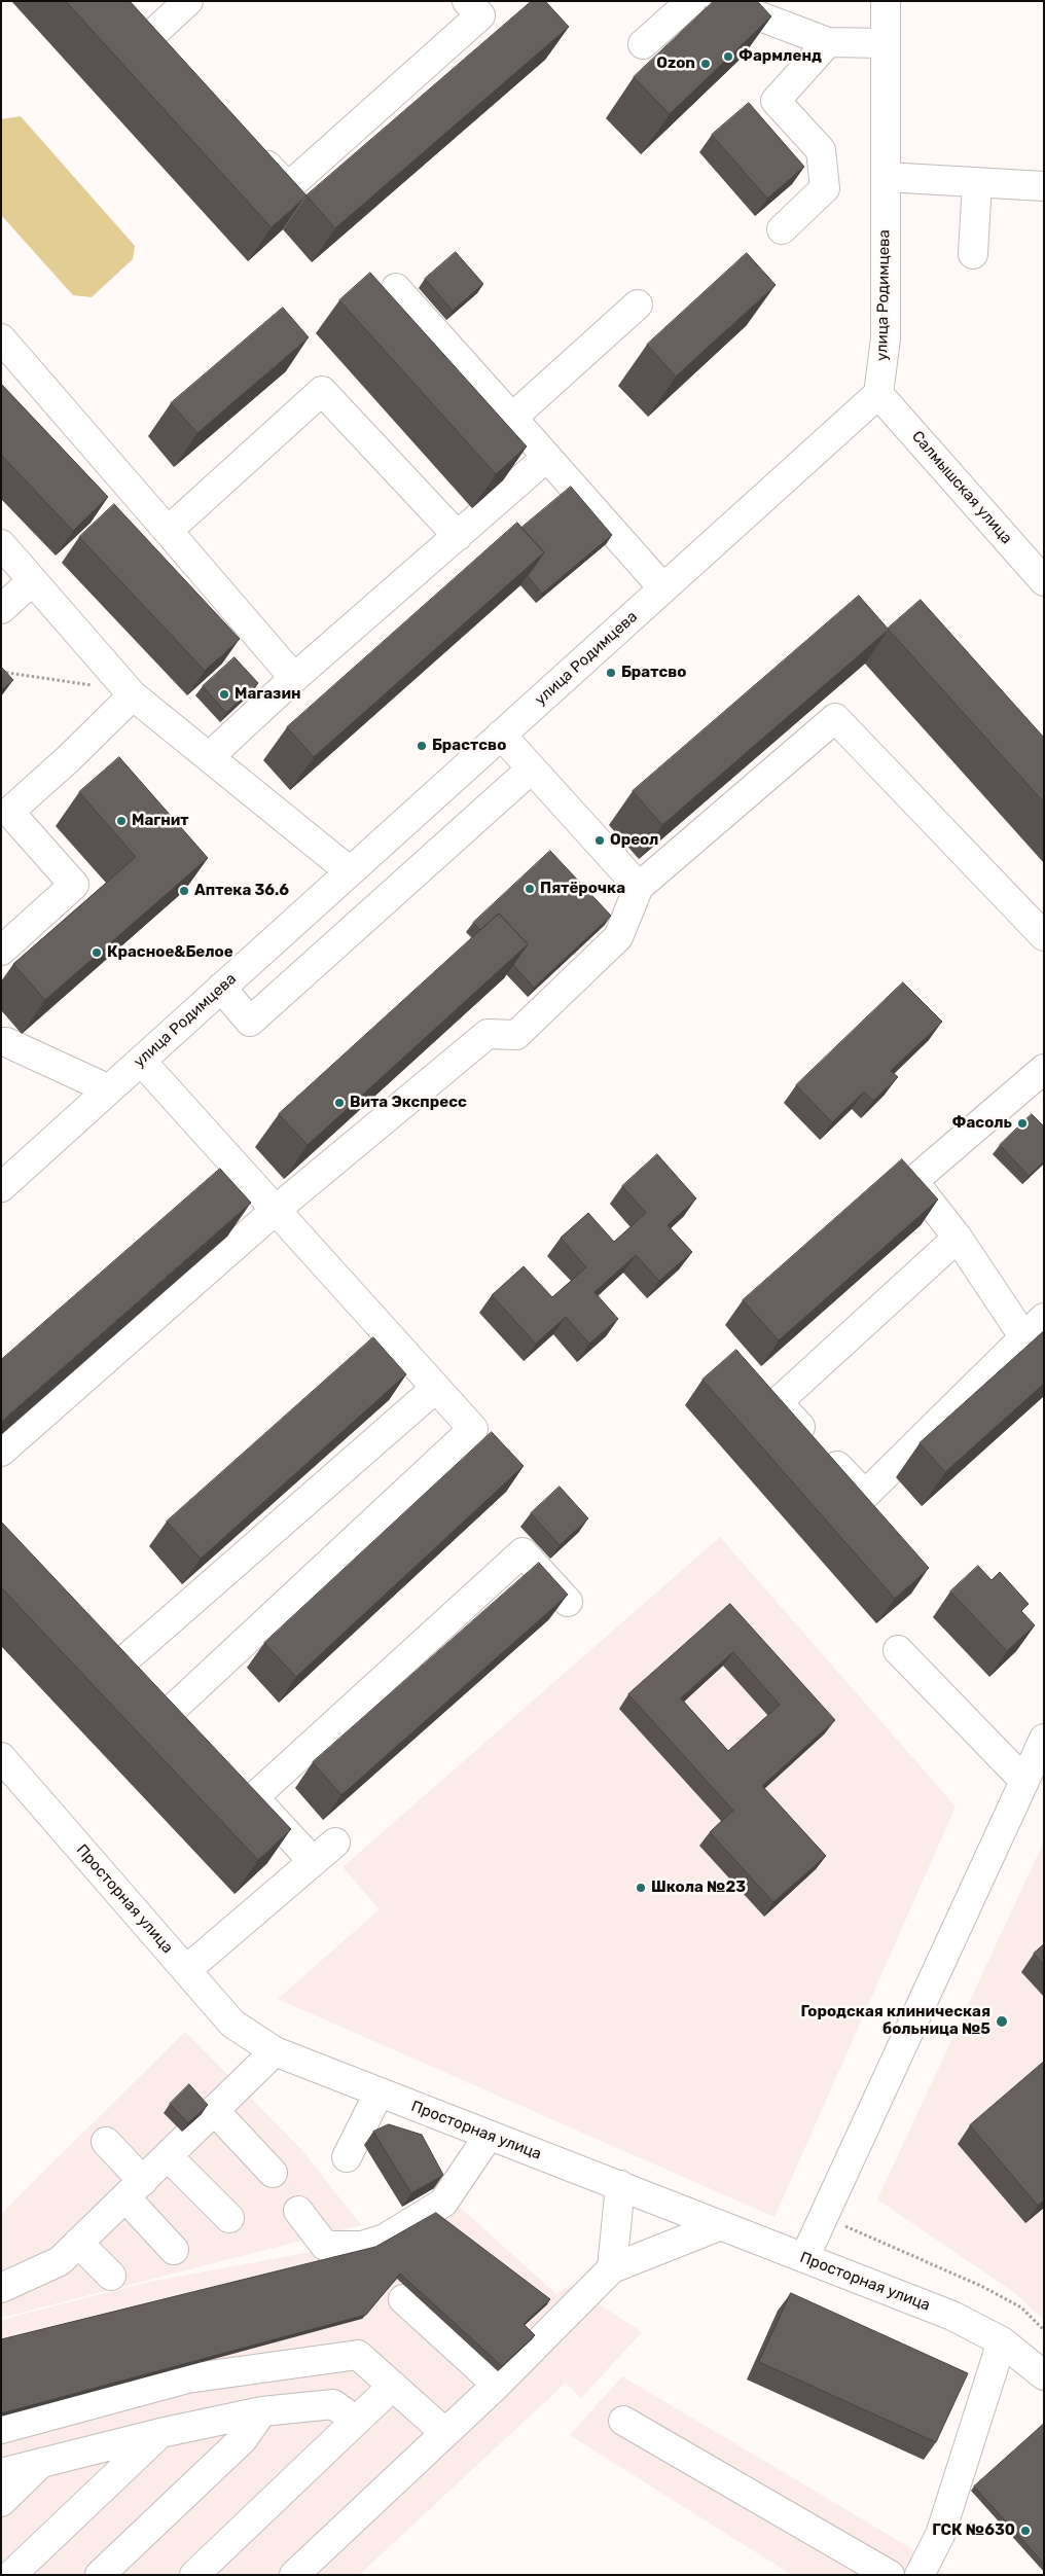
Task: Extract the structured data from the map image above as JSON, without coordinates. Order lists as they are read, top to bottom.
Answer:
{
  "streets": {
    "street": ["улица Родимцева", "Салмышская улица", "Просторная улица"]
  },
  "crossings": [
    ["улица Родимцева", "Салмышская улица"]
  ],
  "places": [
    "Фармленд",
    "Ozon",
    "Братсво",
    "Магазин",
    "Брастсво",
    "Магнит",
    "Ореол",
    "Пятёрочка",
    "Аптека 36.6",
    "Красное&Белое",
    "Вита Экспресс",
    "Фасоль",
    "Школа №23",
    "Городская клиническая больница №5",
    "ГСК №630"
  ]
}
